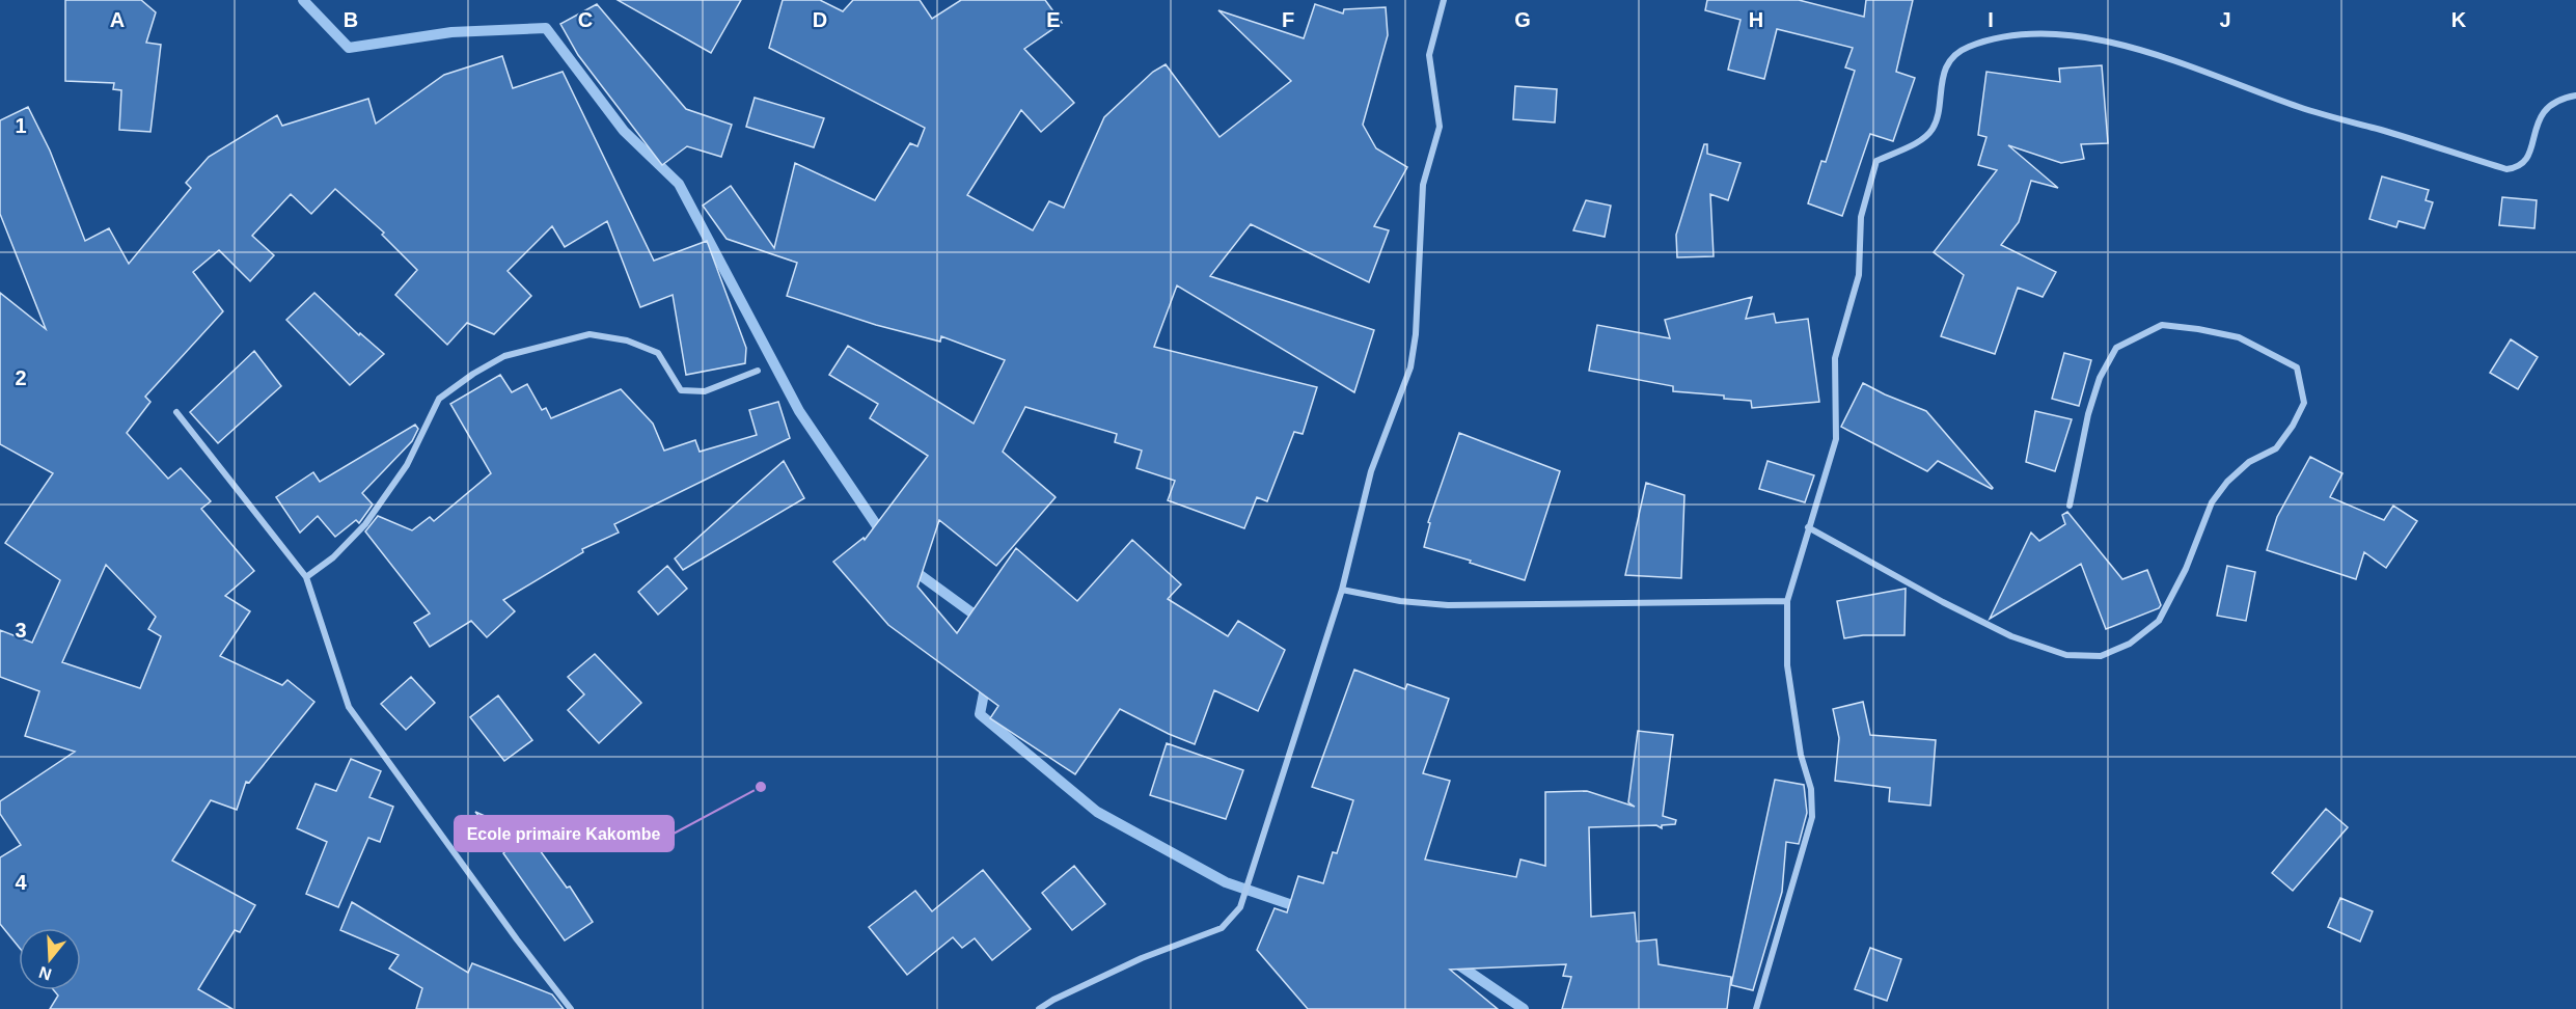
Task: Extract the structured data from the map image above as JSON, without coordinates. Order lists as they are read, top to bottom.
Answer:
{
  "places": ["Ecole primaire Kakombe"],
  "north": "bottom",
  "grid": {
    "columns": [
      "A",
      "B",
      "C",
      "D",
      "E",
      "F",
      "G",
      "H",
      "I",
      "J",
      "K"
    ],
    "rows": [
      "1",
      "2",
      "3",
      "4"
    ]
  }
}
